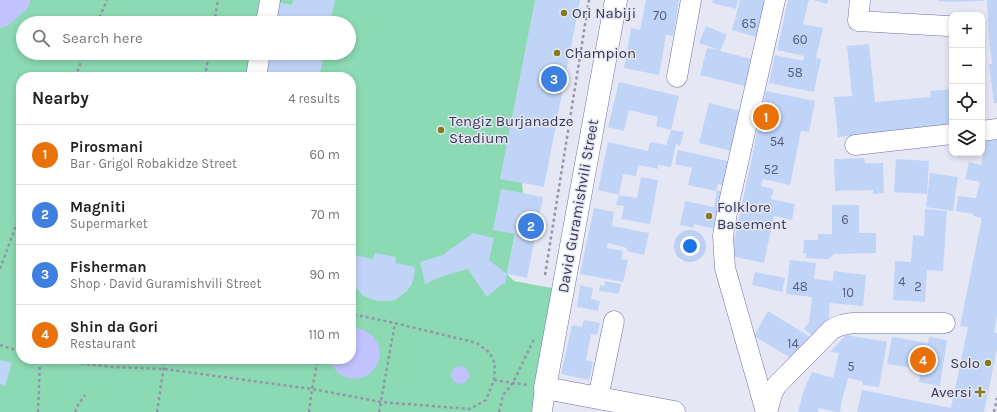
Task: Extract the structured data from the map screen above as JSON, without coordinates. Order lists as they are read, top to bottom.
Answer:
{
  "streets": {
    "main road": ["David Guramishvili Street"]
  },
  "places": {
    "other": [
      "Ori Nabiji",
      "Champion",
      "Tengiz Burjanadze Stadium",
      "Folklore Basement",
      "Solo"
    ],
    "health": ["Aversi"]
  },
  "house_numbers": [
    "70",
    "65",
    "60",
    "58",
    "54",
    "52",
    "6",
    "4",
    "48",
    "2",
    "10",
    "14",
    "5"
  ],
  "page": {
    "map_buttons": ["+", "−"],
    "search": "Search here",
    "pins": [
      "3",
      "1",
      "2",
      "4"
    ],
    "heading": ["Nearby", "4 results"],
    "list": [
      {
        "mark": "1",
        "name": "Pirosmani",
        "note": "Bar · Grigol Robakidze Street",
        "value": "60 m"
      },
      {
        "mark": "2",
        "name": "Magniti",
        "note": "Supermarket",
        "value": "70 m"
      },
      {
        "mark": "3",
        "name": "Fisherman",
        "note": "Shop · David Guramishvili Street",
        "value": "90 m"
      },
      {
        "mark": "4",
        "name": "Shin da Gori",
        "note": "Restaurant",
        "value": "110 m"
      }
    ]
  }
}
